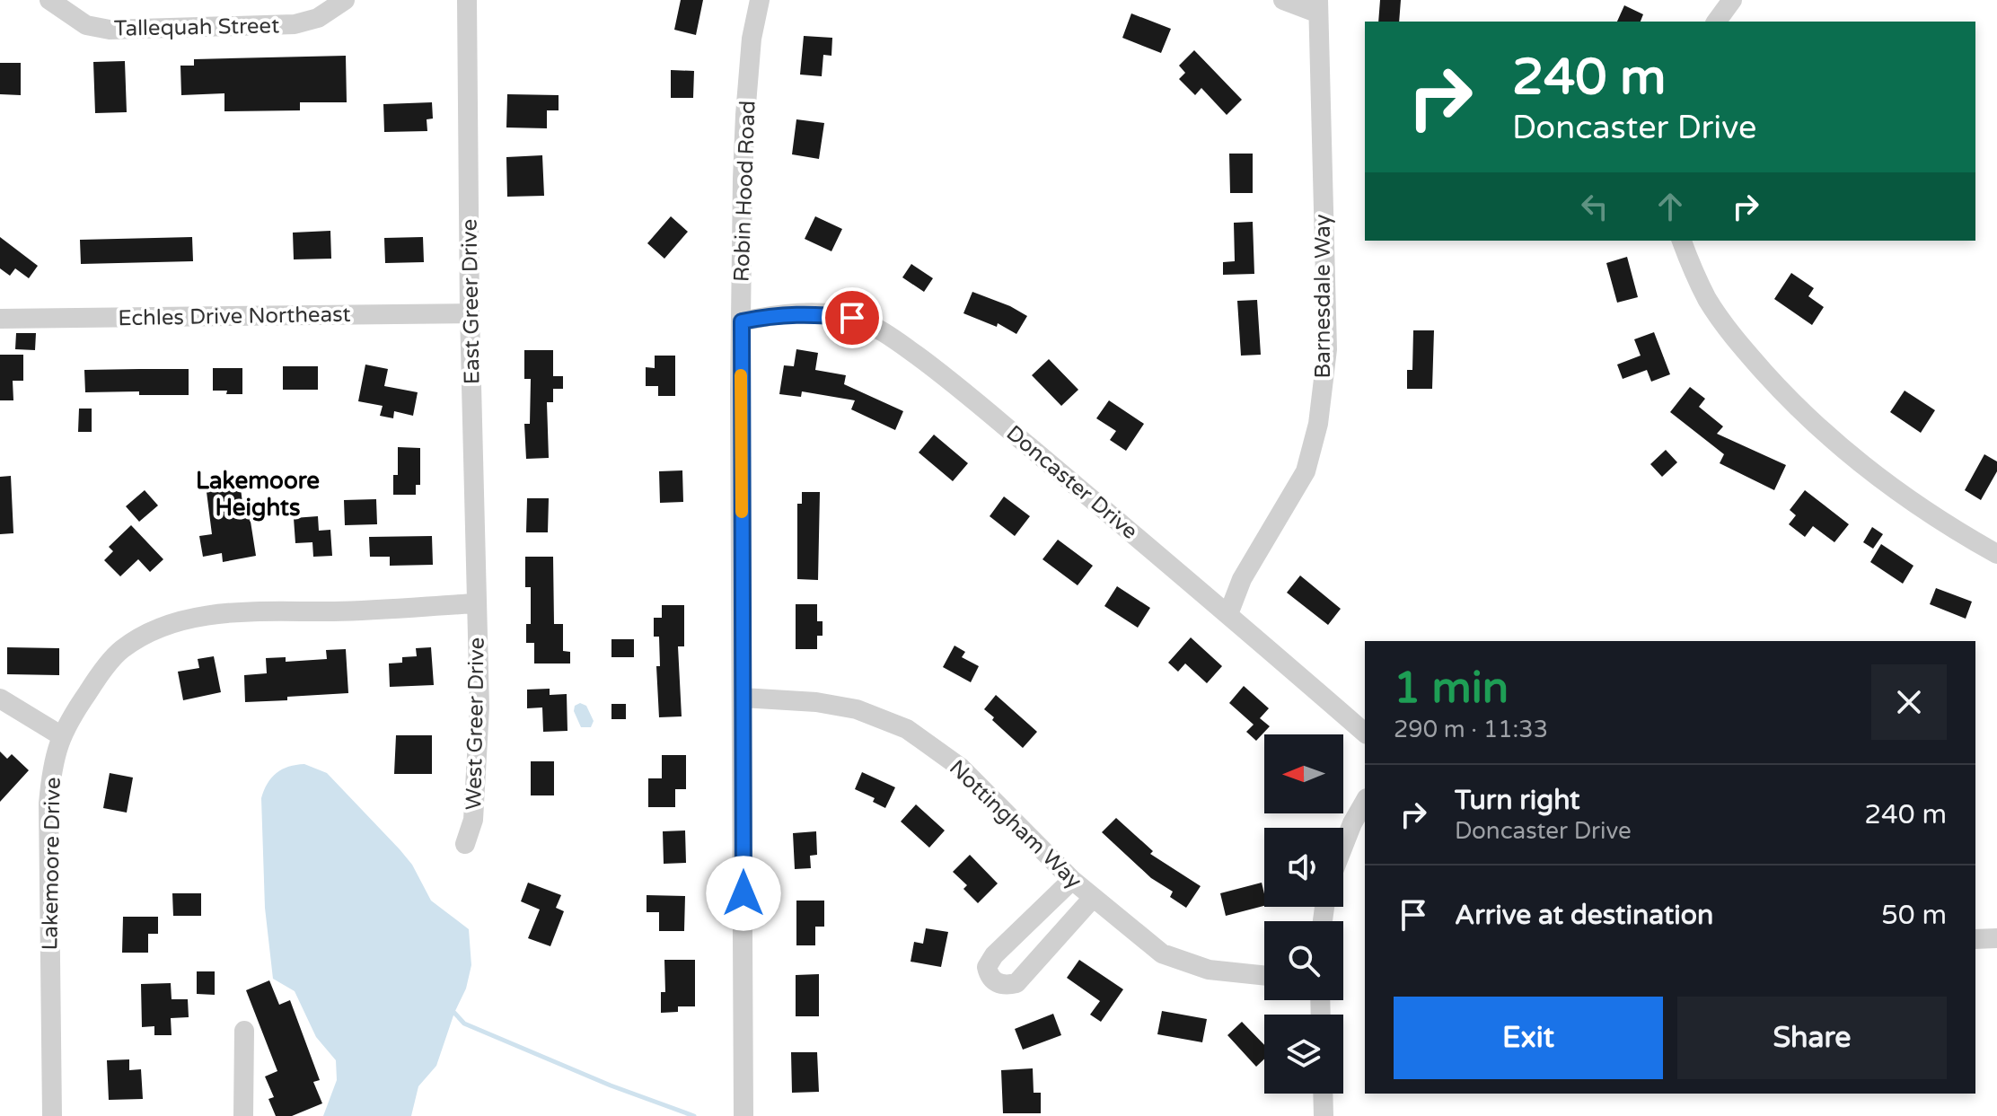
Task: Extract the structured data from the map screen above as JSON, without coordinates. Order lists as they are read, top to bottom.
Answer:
{
  "streets": {
    "street": [
      "Tallequah Street",
      "Robin Hood Road",
      "Barnesdale Way",
      "East Greer Drive",
      "Echles Drive Northeast",
      "Doncaster Drive",
      "West Greer Drive",
      "Nottingham Way",
      "Lakemoore Drive"
    ]
  },
  "crossings": [
    ["Robin Hood Road", "Doncaster Drive"],
    ["Robin Hood Road", "Nottingham Way"],
    ["Barnesdale Way", "Doncaster Drive"],
    ["East Greer Drive", "Echles Drive Northeast"],
    ["East Greer Drive", "West Greer Drive"],
    ["East Greer Drive", "Lakemoore Drive"],
    ["West Greer Drive", "Lakemoore Drive"]
  ],
  "districts": ["Lakemoore Heights"],
  "north": "left",
  "page": {
    "turn": ["240 m", "Doncaster Drive"],
    "heading": ["1 min", "290 m · 11:33"],
    "list": [
      {
        "name": "Turn right",
        "note": "Doncaster Drive",
        "value": "240 m"
      },
      {
        "name": "Arrive at destination",
        "value": "50 m"
      }
    ],
    "buttons": ["Exit", "Share"]
  }
}
